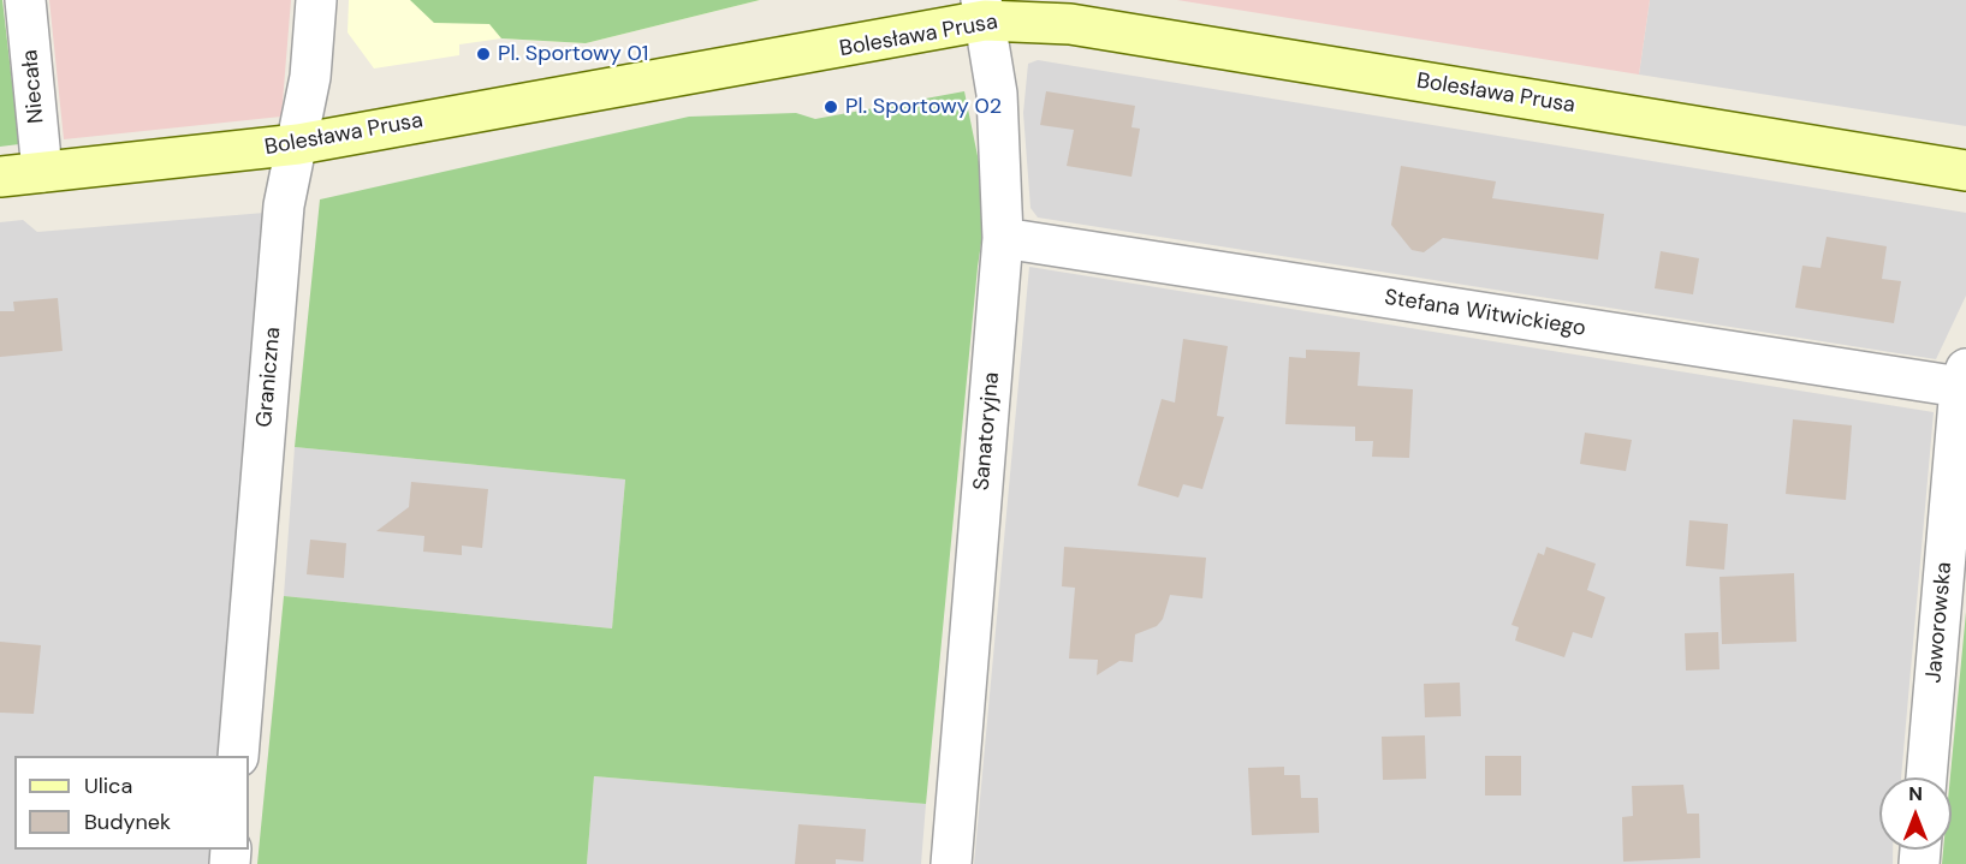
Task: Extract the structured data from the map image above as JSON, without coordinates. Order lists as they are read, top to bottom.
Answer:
{
  "streets": {
    "street": [
      "Bolesława Prusa",
      "Niecała",
      "Stefana Witwickiego",
      "Graniczna",
      "Sanatoryjna",
      "Jaworowska"
    ]
  },
  "crossings": [
    ["Bolesława Prusa", "Niecała"],
    ["Bolesława Prusa", "Graniczna"],
    ["Bolesława Prusa", "Sanatoryjna"],
    ["Stefana Witwickiego", "Sanatoryjna"],
    ["Stefana Witwickiego", "Jaworowska"]
  ],
  "places": ["Pl. Sportowy 01", "Pl. Sportowy 02"],
  "legend": ["Ulica", "Budynek"],
  "north": "top"
}
